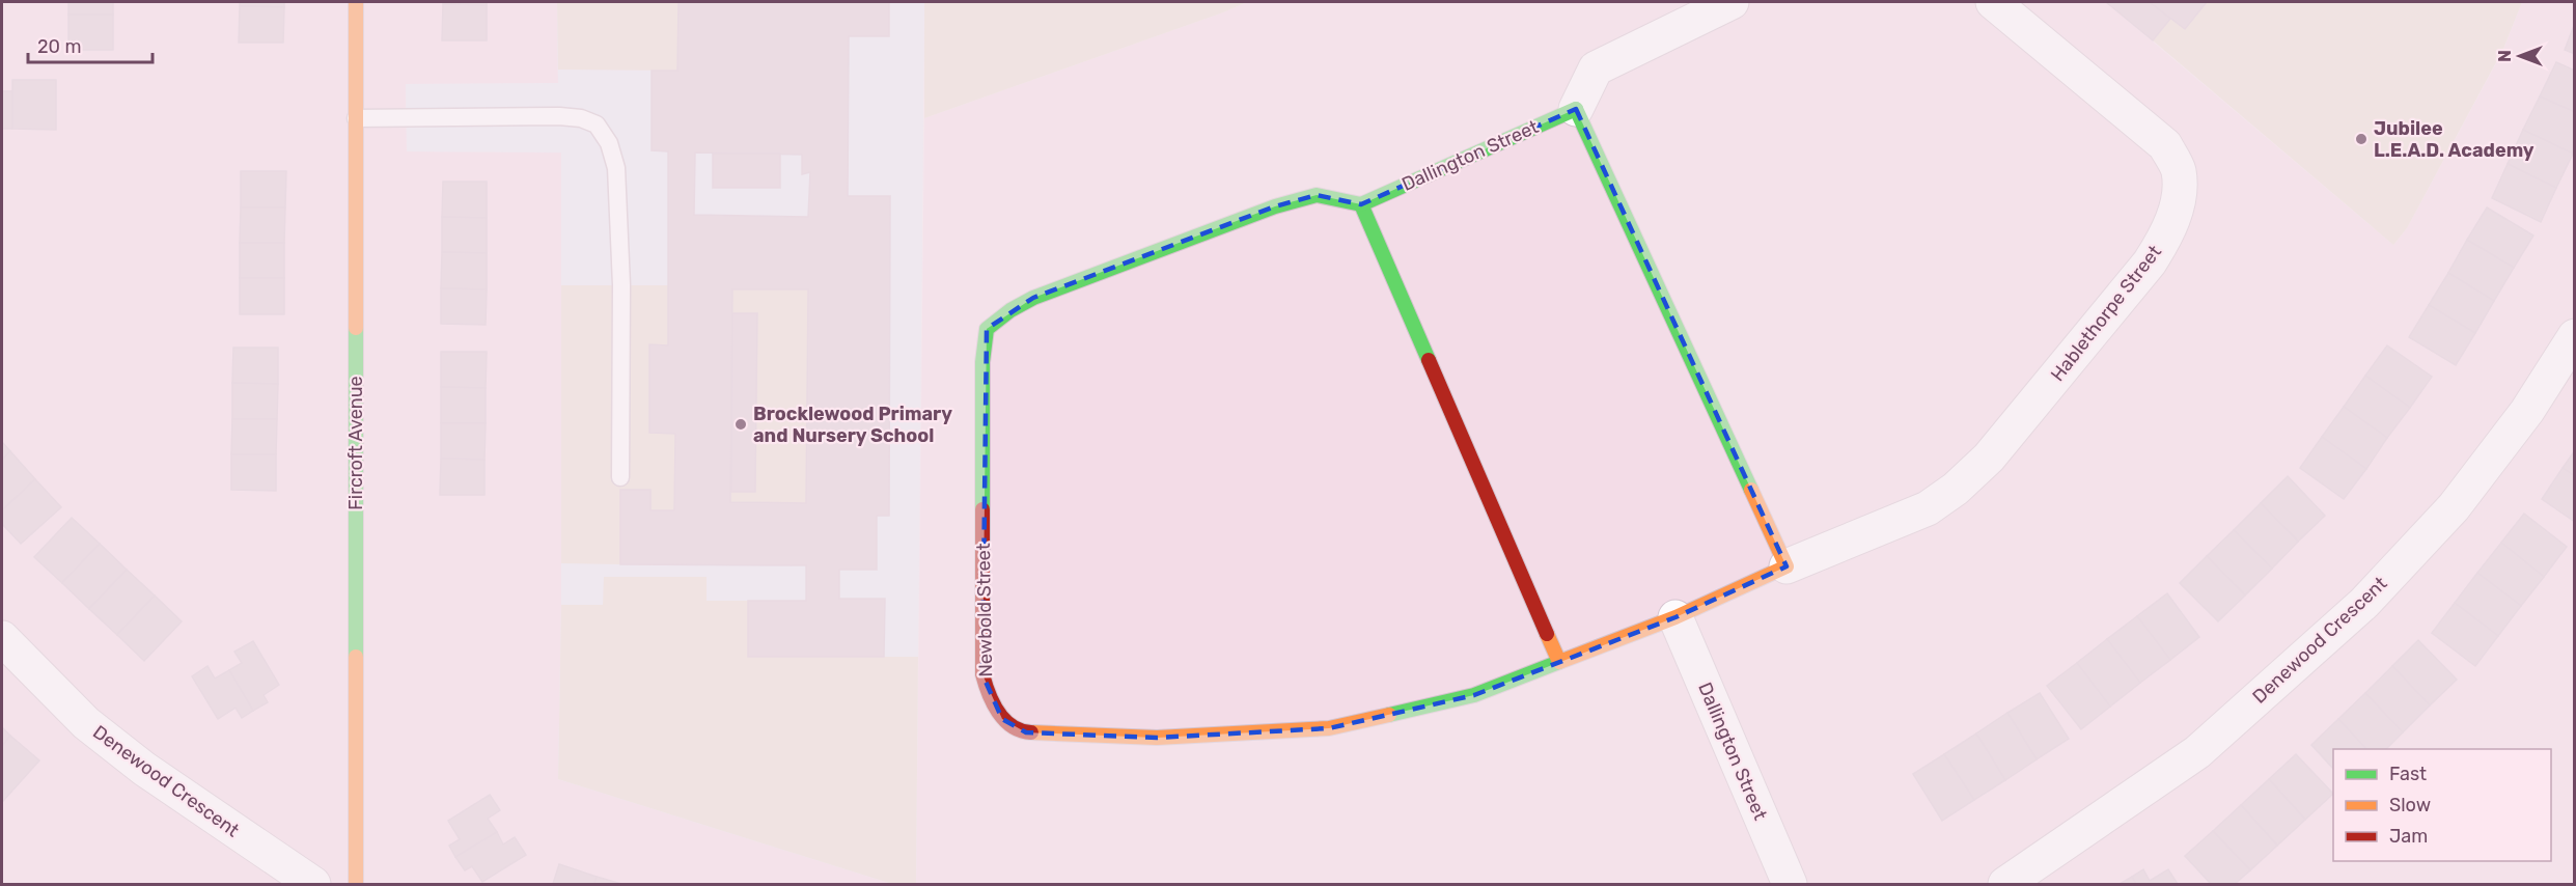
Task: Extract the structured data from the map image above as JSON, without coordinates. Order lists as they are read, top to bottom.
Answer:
{
  "streets": {
    "street": [
      "Dallington Street",
      "Hablethorpe Street",
      "Fircroft Avenue",
      "Newbold Street",
      "Denewood Crescent"
    ]
  },
  "crossings": [
    ["Dallington Street", "Newbold Street"]
  ],
  "places": ["Jubilee L.E.A.D. Academy", "Brocklewood Primary and Nursery School"],
  "legend": ["Fast", "Slow", "Jam"],
  "scale_bar": "20 m",
  "north": "left"
}
